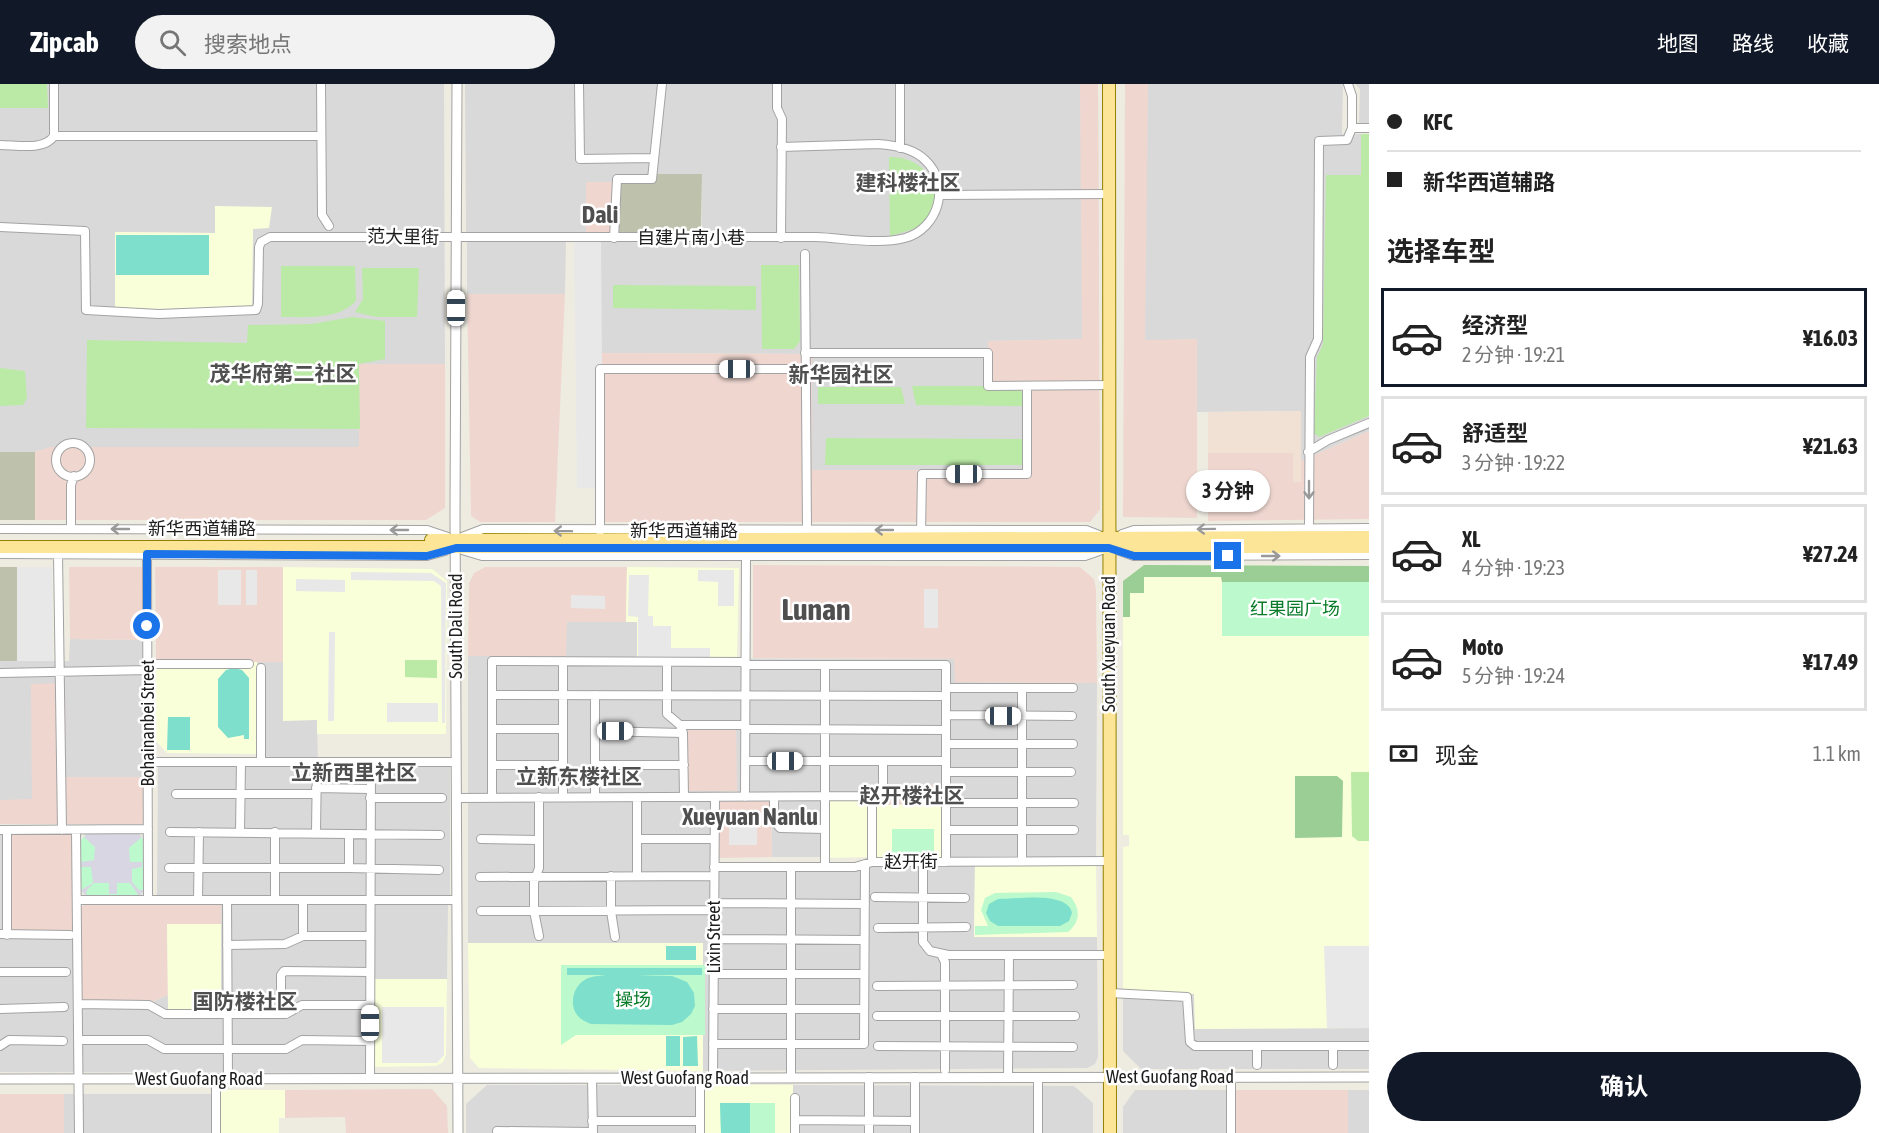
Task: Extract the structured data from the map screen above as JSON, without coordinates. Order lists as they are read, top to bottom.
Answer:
{
  "streets": {
    "main road": ["South Xueyuan Road"],
    "street": [
      "范大里街",
      "自建片南小巷",
      "新华西道辅路",
      "South Dali Road",
      "Bohainanbei Street",
      "赵开街",
      "Lixin Street",
      "West Guofang Road"
    ]
  },
  "crossings": [
    ["范大里街", "自建片南小巷"],
    ["范大里街", "South Dali Road"],
    ["自建片南小巷", "South Dali Road"],
    ["新华西道辅路", "South Dali Road"],
    ["新华西道辅路", "South Xueyuan Road"],
    ["新华西道辅路", "Bohainanbei Street"],
    ["South Dali Road", "West Guofang Road"],
    ["South Xueyuan Road", "赵开街"],
    ["South Xueyuan Road", "West Guofang Road"],
    ["赵开街", "Lixin Street"],
    ["Lixin Street", "West Guofang Road"]
  ],
  "districts": [
    "建科楼社区",
    "Dali",
    "茂华府第二社区",
    "新华园社区",
    "Lunan",
    "立新西里社区",
    "立新东楼社区",
    "赵开楼社区",
    "Xueyuan Nanlu",
    "国防楼社区"
  ],
  "parks": ["红果园广场", "操场"],
  "page": {
    "header": "Zipcab",
    "search": "搜索地点",
    "nav": ["地图", "路线", "收藏"],
    "banner": ["KFC", "新华西道辅路"],
    "heading": "选择车型",
    "list": [
      {
        "name": "经济型",
        "note": "2 分钟 · 19:21",
        "value": "¥16.03"
      },
      {
        "name": "舒适型",
        "note": "3 分钟 · 19:22",
        "value": "¥21.63"
      },
      {
        "name": "XL",
        "note": "4 分钟 · 19:23",
        "value": "¥27.24"
      },
      {
        "name": "Moto",
        "note": "5 分钟 · 19:24",
        "value": "¥17.49"
      }
    ],
    "bubble": "3 分钟",
    "pay": ["现金", "1.1 km"],
    "buttons": "确认"
  }
}
